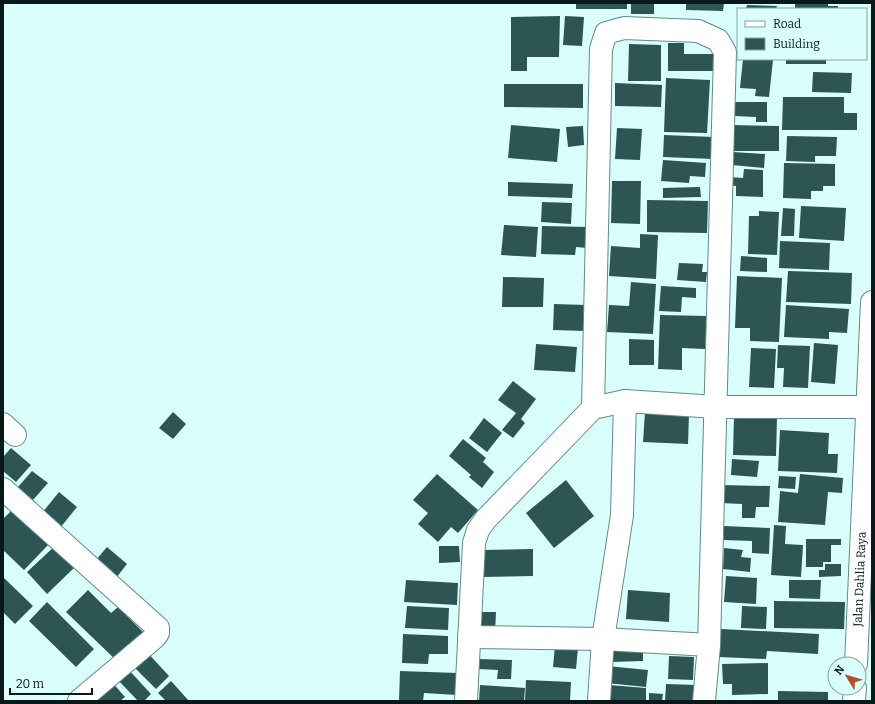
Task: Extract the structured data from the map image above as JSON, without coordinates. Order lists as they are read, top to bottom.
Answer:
{
  "streets": {
    "street": ["Jalan Dahlia Raya"]
  },
  "legend": ["Road", "Building"],
  "scale_bar": "20 m",
  "north": "top left"
}
